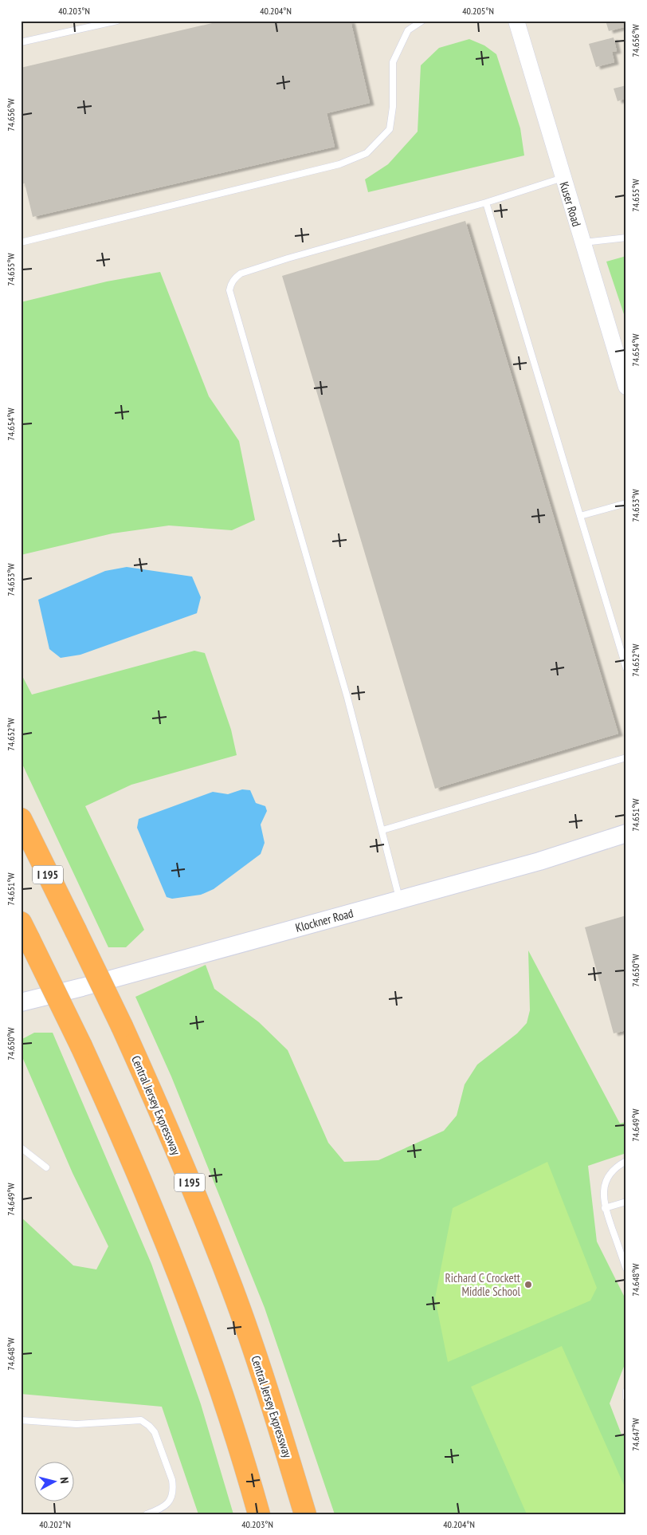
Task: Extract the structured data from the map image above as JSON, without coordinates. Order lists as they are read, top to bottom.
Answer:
{
  "streets": {
    "highway": ["I 195", "Central Jersey Expressway"],
    "main road": ["Klockner Road"],
    "street": ["Kuser Road"]
  },
  "places": ["Richard C Crockett Middle School"],
  "north": "right",
  "coordinates": [
    "40.203°N",
    "40.204°N",
    "40.205°N",
    "74.656°W",
    "74.655°W",
    "74.654°W",
    "74.653°W",
    "74.652°W",
    "74.651°W",
    "74.650°W",
    "74.649°W",
    "74.648°W",
    "74.647°W",
    "40.202°N"
  ]
}
